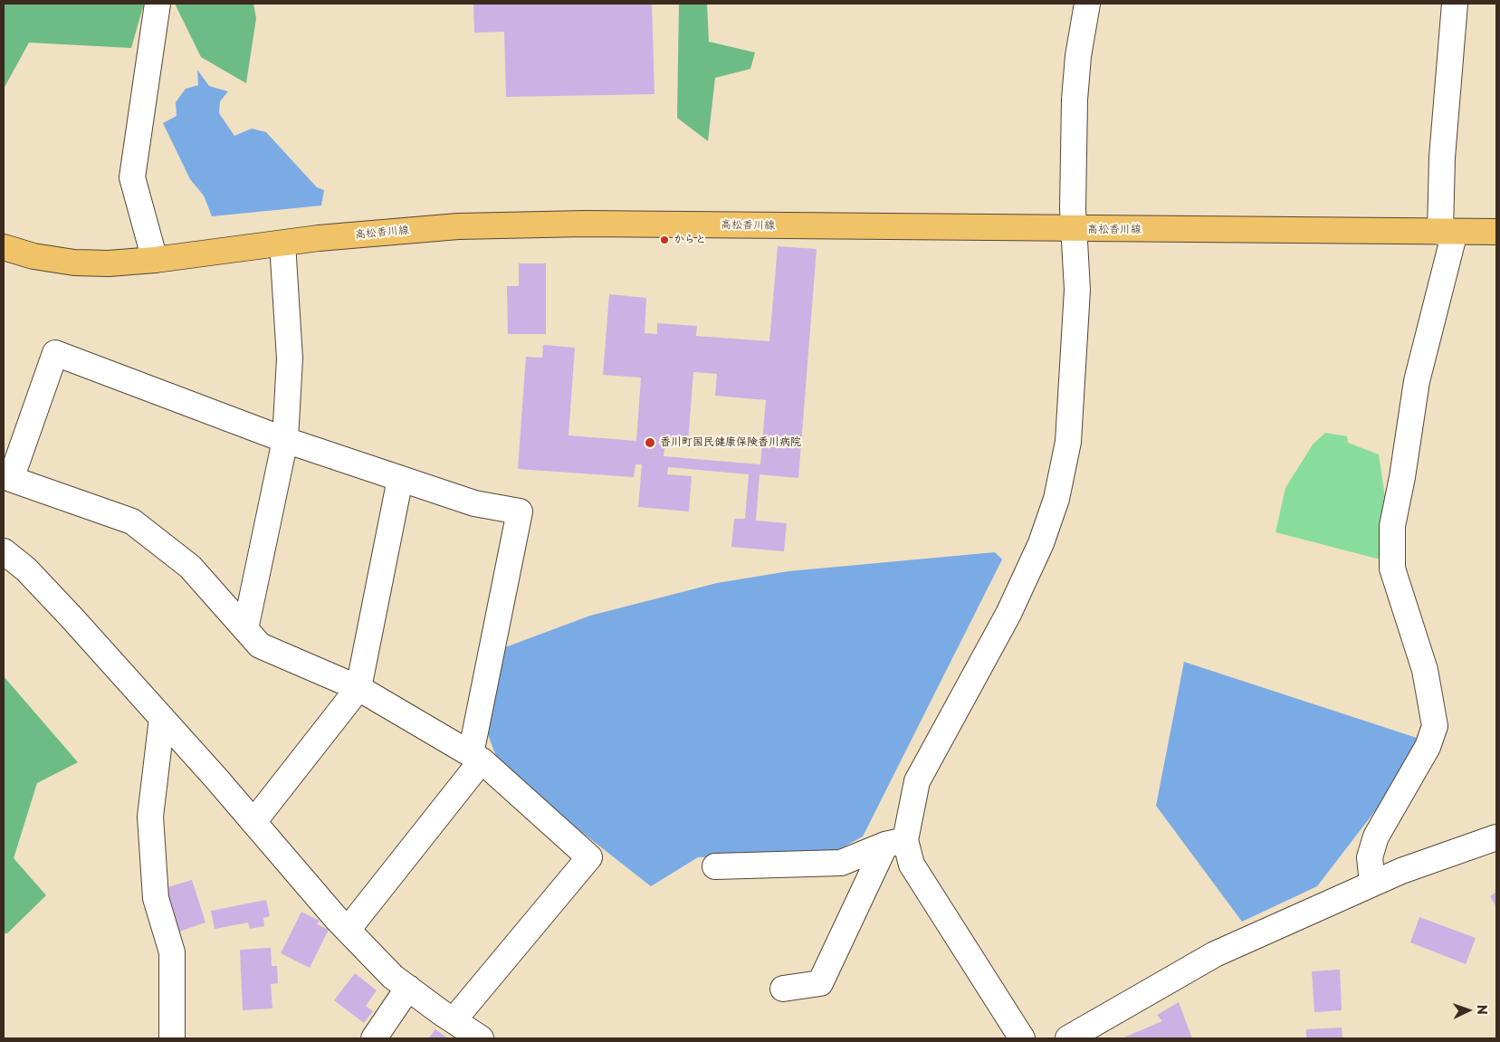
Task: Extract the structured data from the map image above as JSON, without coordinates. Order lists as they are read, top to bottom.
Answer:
{
  "streets": {
    "main road": ["高松香川線"]
  },
  "places": ["からと", "香川町国民健康保険香川病院"],
  "north": "right"
}
